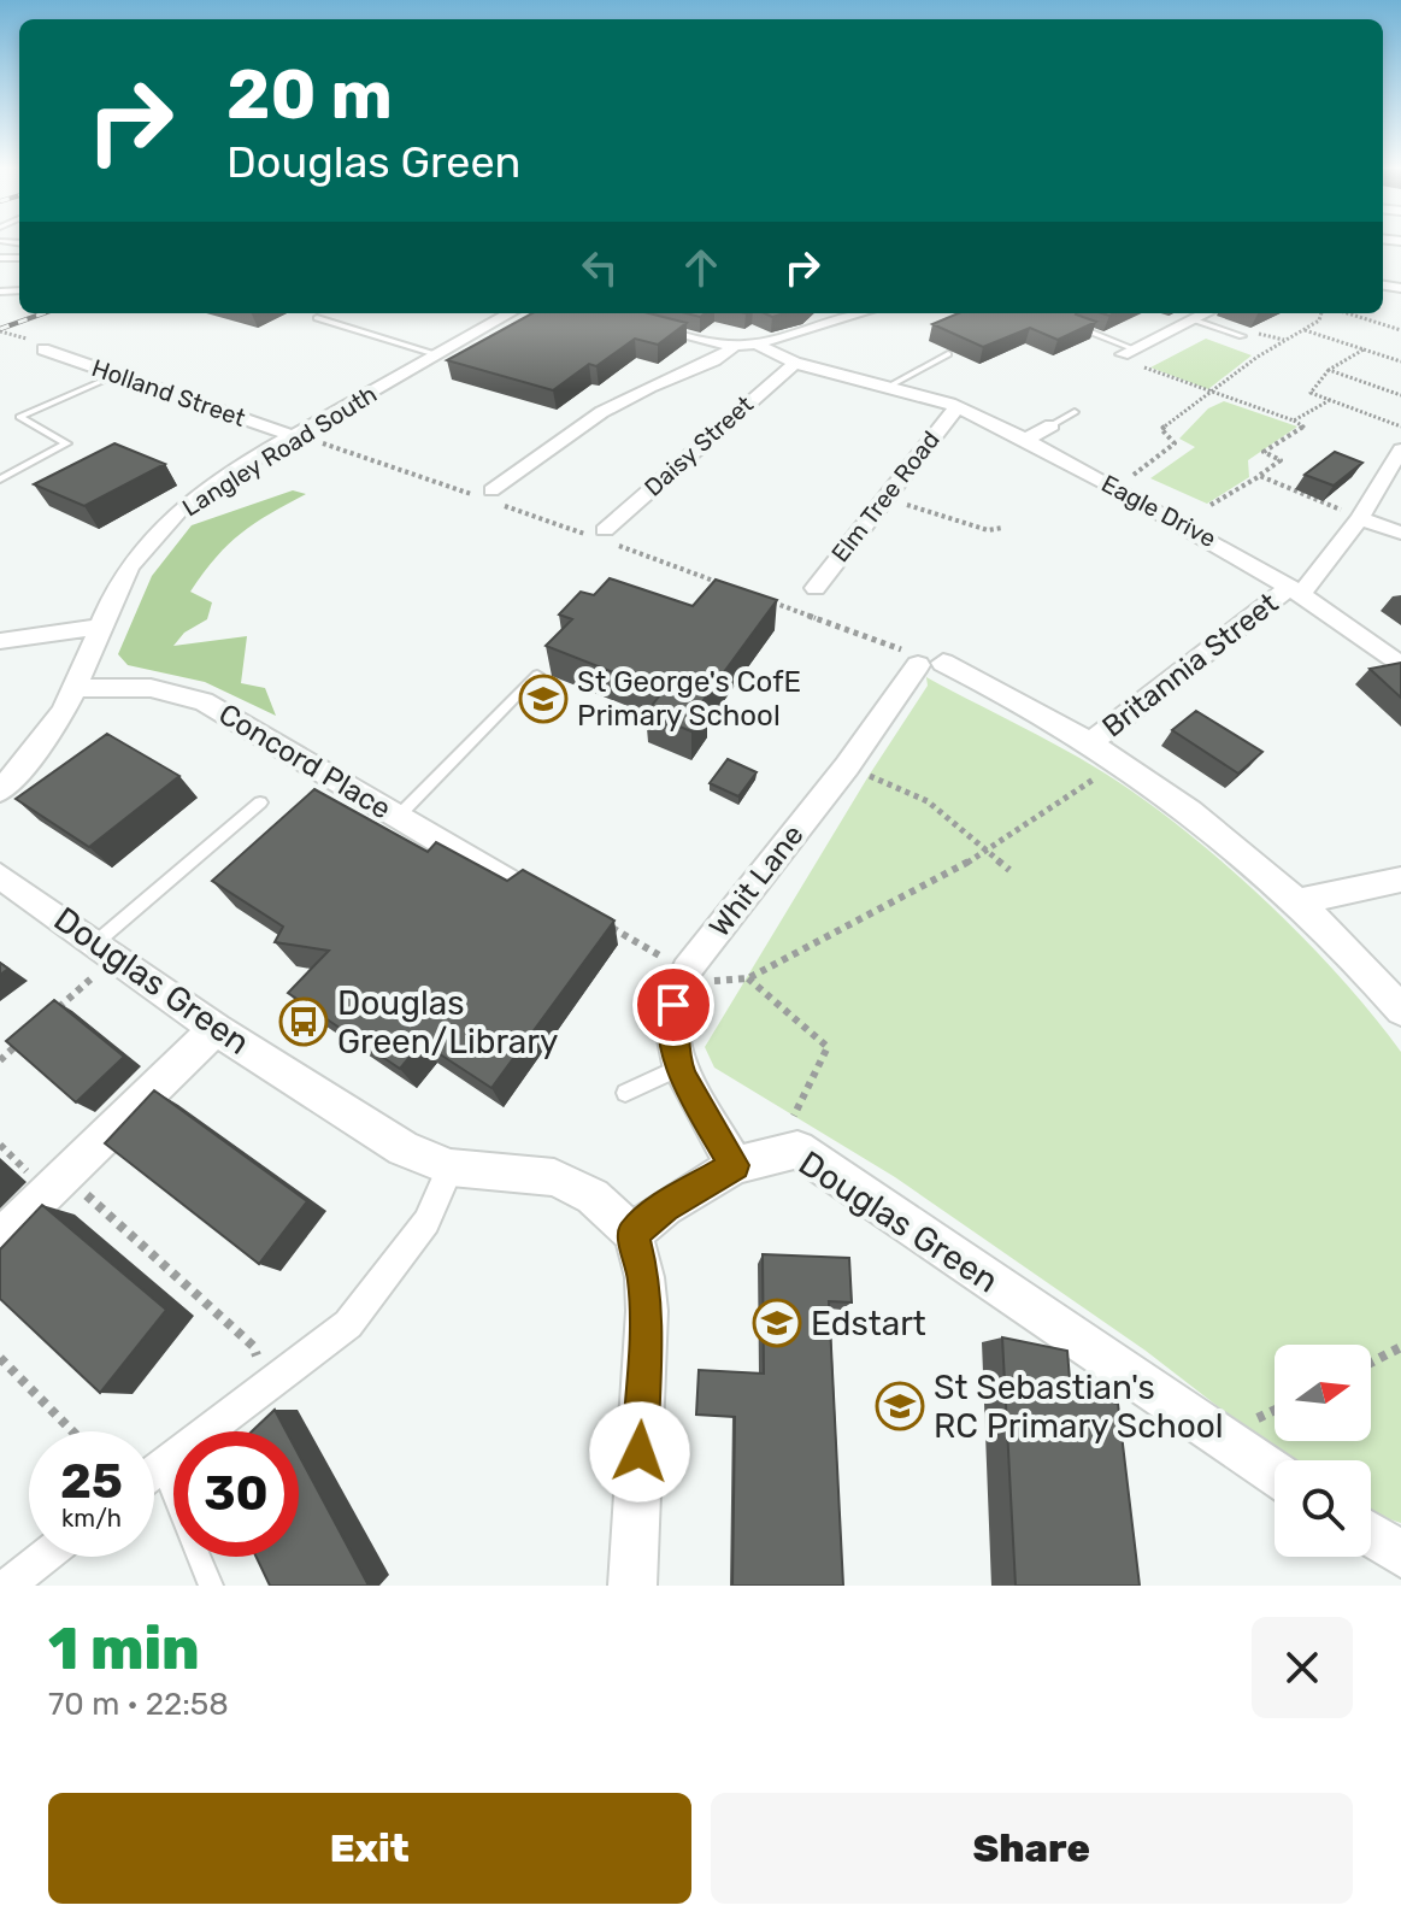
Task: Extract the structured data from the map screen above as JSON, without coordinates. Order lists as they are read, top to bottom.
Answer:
{
  "streets": {
    "street": [
      "Holland Street",
      "Daisy Street",
      "Langley Road South",
      "Elm Tree Road",
      "Eagle Drive",
      "Britannia Street",
      "Concord Place",
      "Whit Lane",
      "Douglas Green"
    ]
  },
  "crossings": [
    ["Holland Street", "Langley Road South"],
    ["Daisy Street", "Eagle Drive"],
    ["Langley Road South", "Concord Place"],
    ["Elm Tree Road", "Eagle Drive"],
    ["Eagle Drive", "Britannia Street"],
    ["Whit Lane", "Douglas Green"]
  ],
  "places": {
    "school or university": ["St George's CofE Primary School", "Edstart", "St Sebastian's RC Primary School"],
    "bus stop": ["Douglas Green/Library"]
  },
  "north": "right",
  "page": {
    "turn": ["20 m", "Douglas Green"],
    "speed": "25 km/h",
    "limit": "30",
    "heading": ["1 min", "70 m · 22:58"],
    "buttons": ["Exit", "Share"]
  }
}
